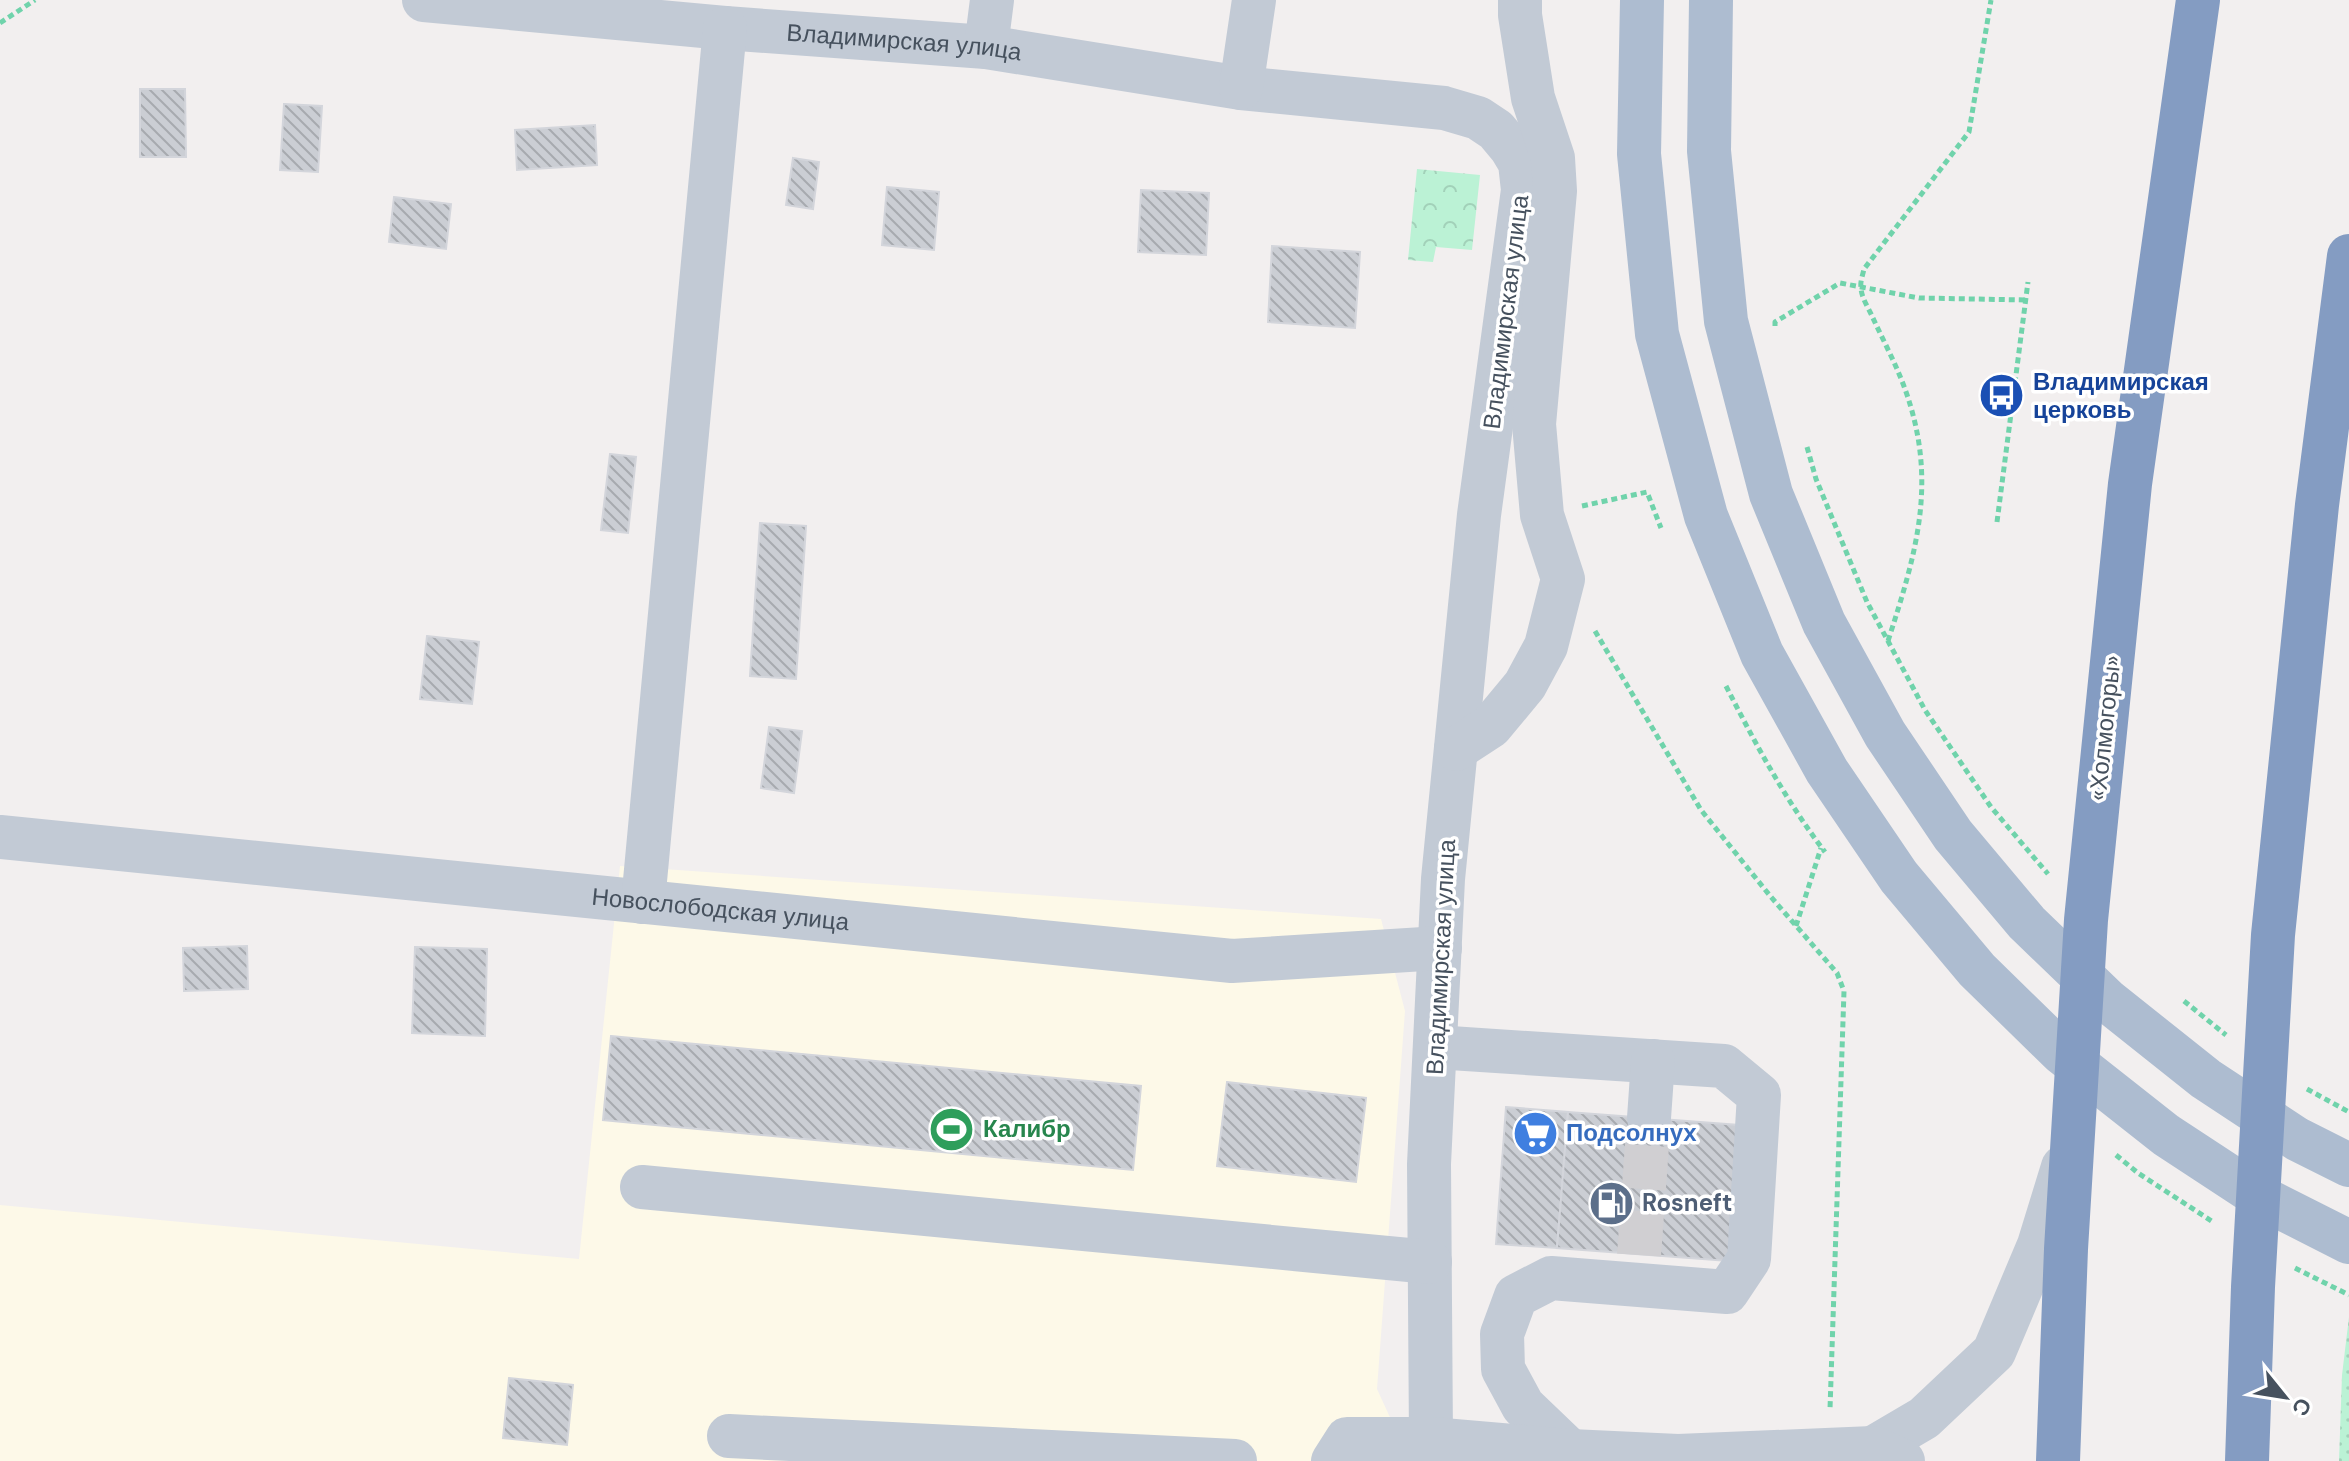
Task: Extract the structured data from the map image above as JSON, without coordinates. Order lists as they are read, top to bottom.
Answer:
{
  "streets": {
    "highway": ["«Холмогоры»"],
    "street": ["Владимирская улица", "Новослободская улица"]
  },
  "crossings": [
    ["Владимирская улица", "Новослободская улица"]
  ],
  "places": {
    "bus stop": ["Владимирская церковь"],
    "sports": ["Калибр"],
    "supermarket": ["Подсолнух"],
    "fuel station": ["Rosneft"]
  },
  "north": "bottom right"
}
